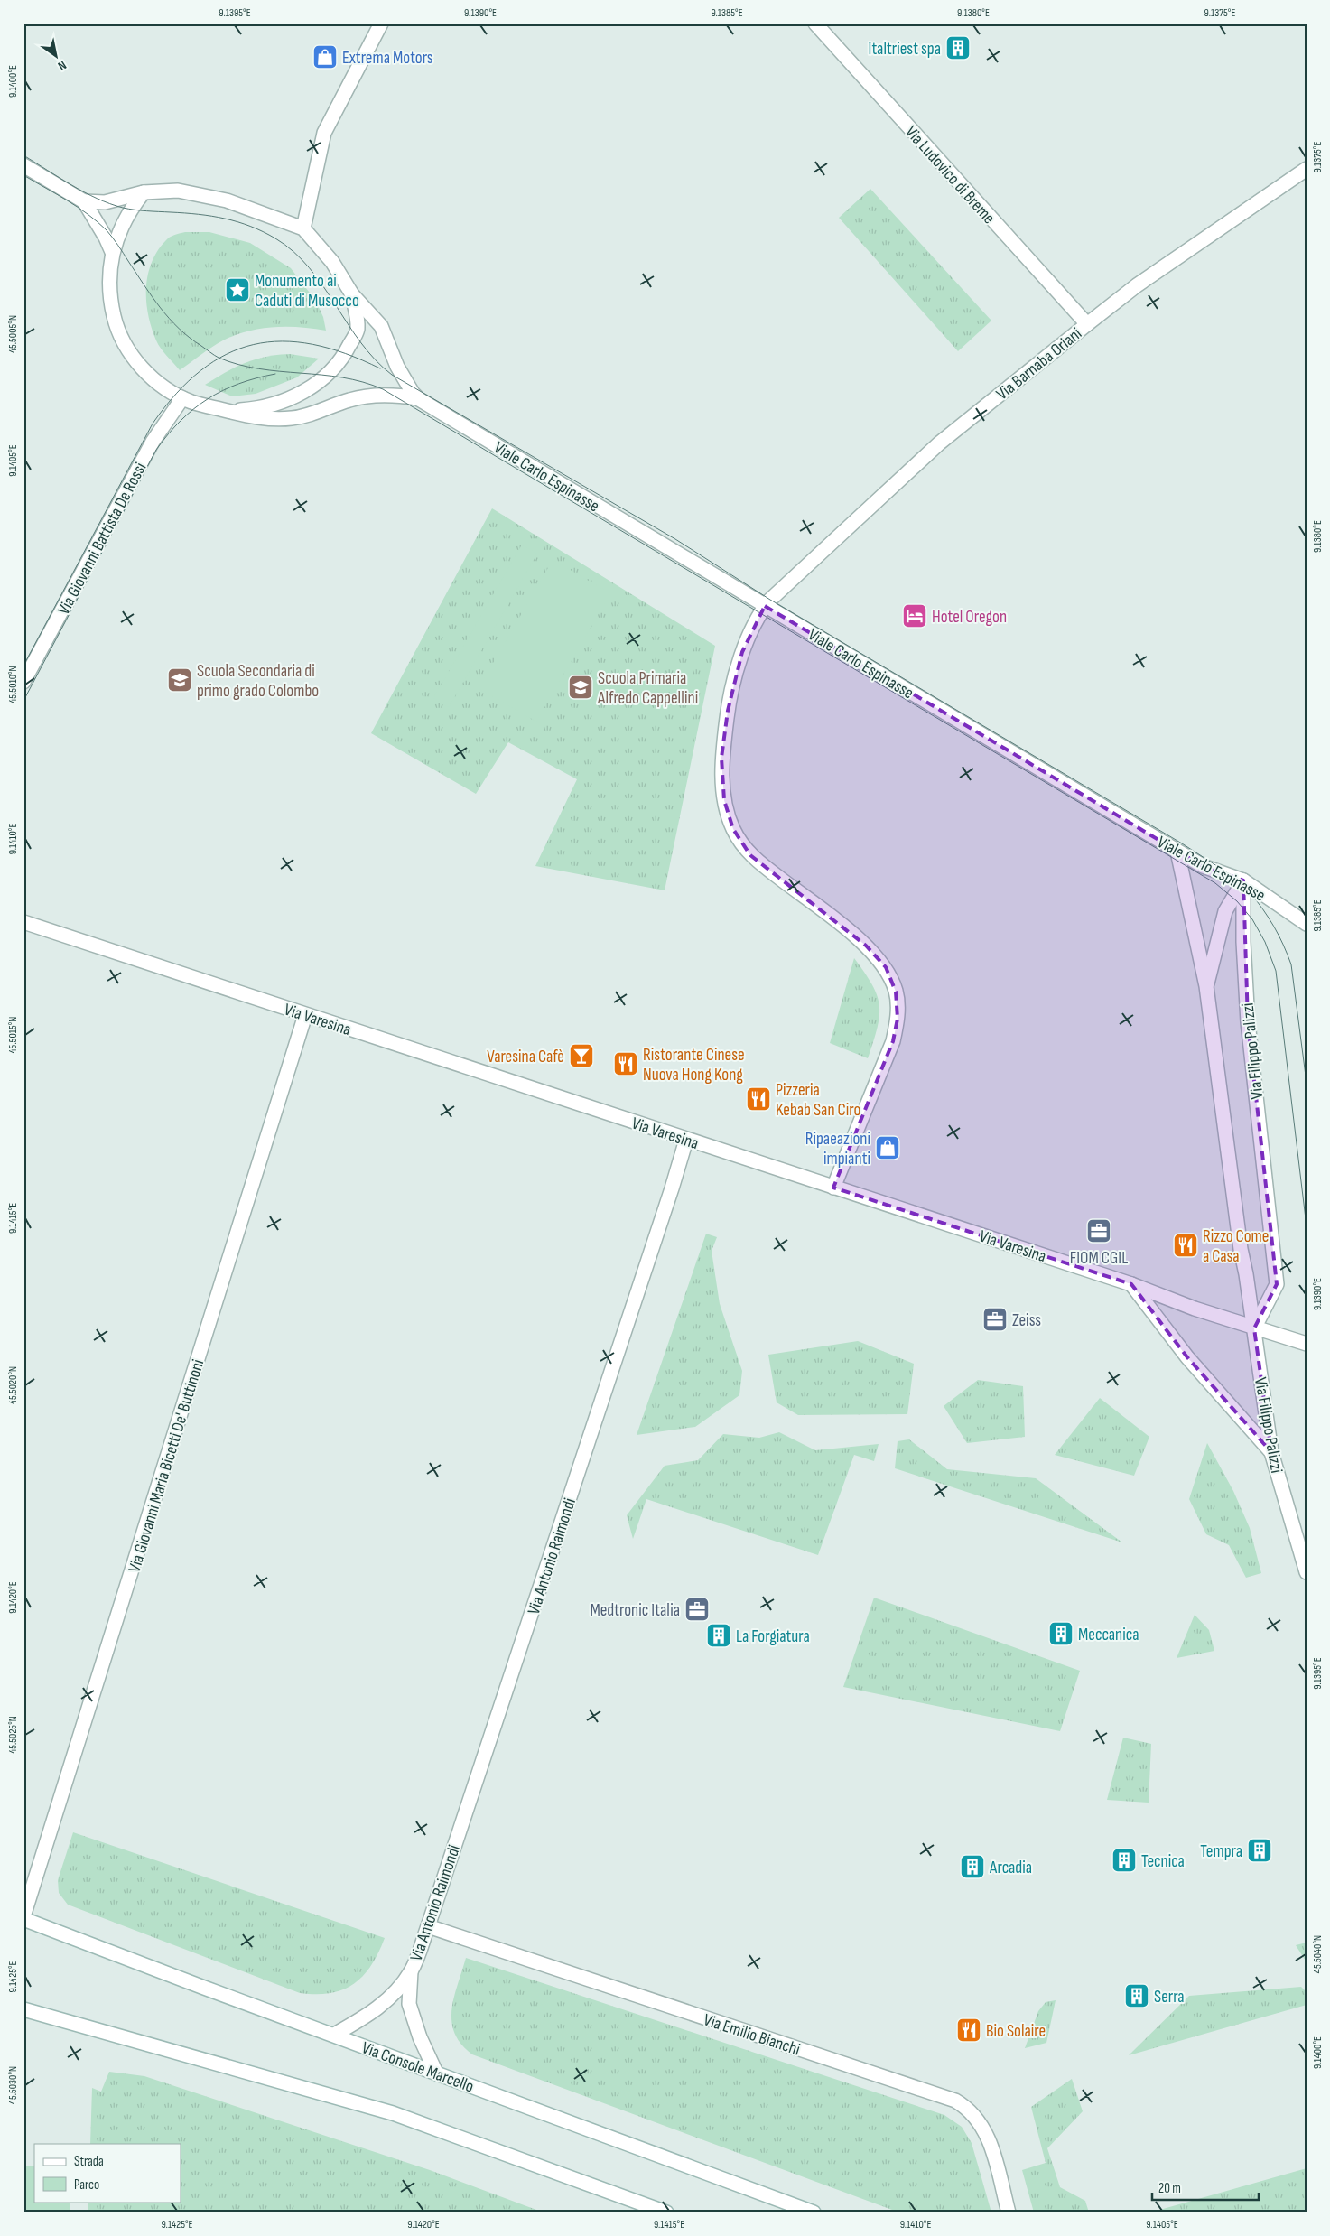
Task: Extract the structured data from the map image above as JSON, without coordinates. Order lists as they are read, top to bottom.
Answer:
{
  "streets": {
    "street": [
      "Via Ludovico di Breme",
      "Via Barnaba Oriani",
      "Viale Carlo Espinasse",
      "Via Giovanni Battista De Rossi",
      "Via Varesina",
      "Via Filippo Palizzi",
      "Via Giovanni Maria Bicetti De' Buttinoni",
      "Via Antonio Raimondi",
      "Via Emilio Bianchi",
      "Via Console Marcello"
    ]
  },
  "crossings": [
    ["Via Ludovico di Breme", "Via Barnaba Oriani"],
    ["Via Barnaba Oriani", "Viale Carlo Espinasse"],
    ["Viale Carlo Espinasse", "Via Filippo Palizzi"],
    ["Via Varesina", "Via Filippo Palizzi"],
    ["Via Varesina", "Via Giovanni Maria Bicetti De' Buttinoni"],
    ["Via Varesina", "Via Antonio Raimondi"],
    ["Via Giovanni Maria Bicetti De' Buttinoni", "Via Console Marcello"],
    ["Via Antonio Raimondi", "Via Emilio Bianchi"],
    ["Via Antonio Raimondi", "Via Console Marcello"]
  ],
  "places": {
    "building": [
      "Italtriest spa",
      "Meccanica",
      "La Forgiatura",
      "Tempra",
      "Tecnica",
      "Arcadia",
      "Serra"
    ],
    "shop": ["Extrema Motors", "Ripaeazioni impianti"],
    "place": ["Monumento ai Caduti di Musocco"],
    "hotel": ["Hotel Oregon"],
    "school or university": ["Scuola Secondaria di primo grado Colombo", "Scuola Primaria Alfredo Cappellini"],
    "bar": ["Varesina Cafè"],
    "restaurant": [
      "Ristorante Cinese Nuova Hong Kong",
      "Pizzeria Kebab San Ciro",
      "Rizzo Come a Casa",
      "Bio Solaire"
    ],
    "office": ["FIOM CGIL", "Zeiss", "Medtronic Italia"]
  },
  "legend": ["Strada", "Parco"],
  "scale_bar": "20 m",
  "north": "bottom right",
  "coordinates": [
    "9.1395°E",
    "9.1390°E",
    "9.1385°E",
    "9.1380°E",
    "9.1375°E",
    "9.1400°E",
    "45.5005°N",
    "9.1405°E",
    "45.5010°N",
    "9.1410°E",
    "45.5015°N",
    "9.1415°E",
    "45.5020°N",
    "9.1420°E",
    "45.5025°N",
    "45.5040°N",
    "9.1425°E",
    "45.5030°N"
  ]
}
